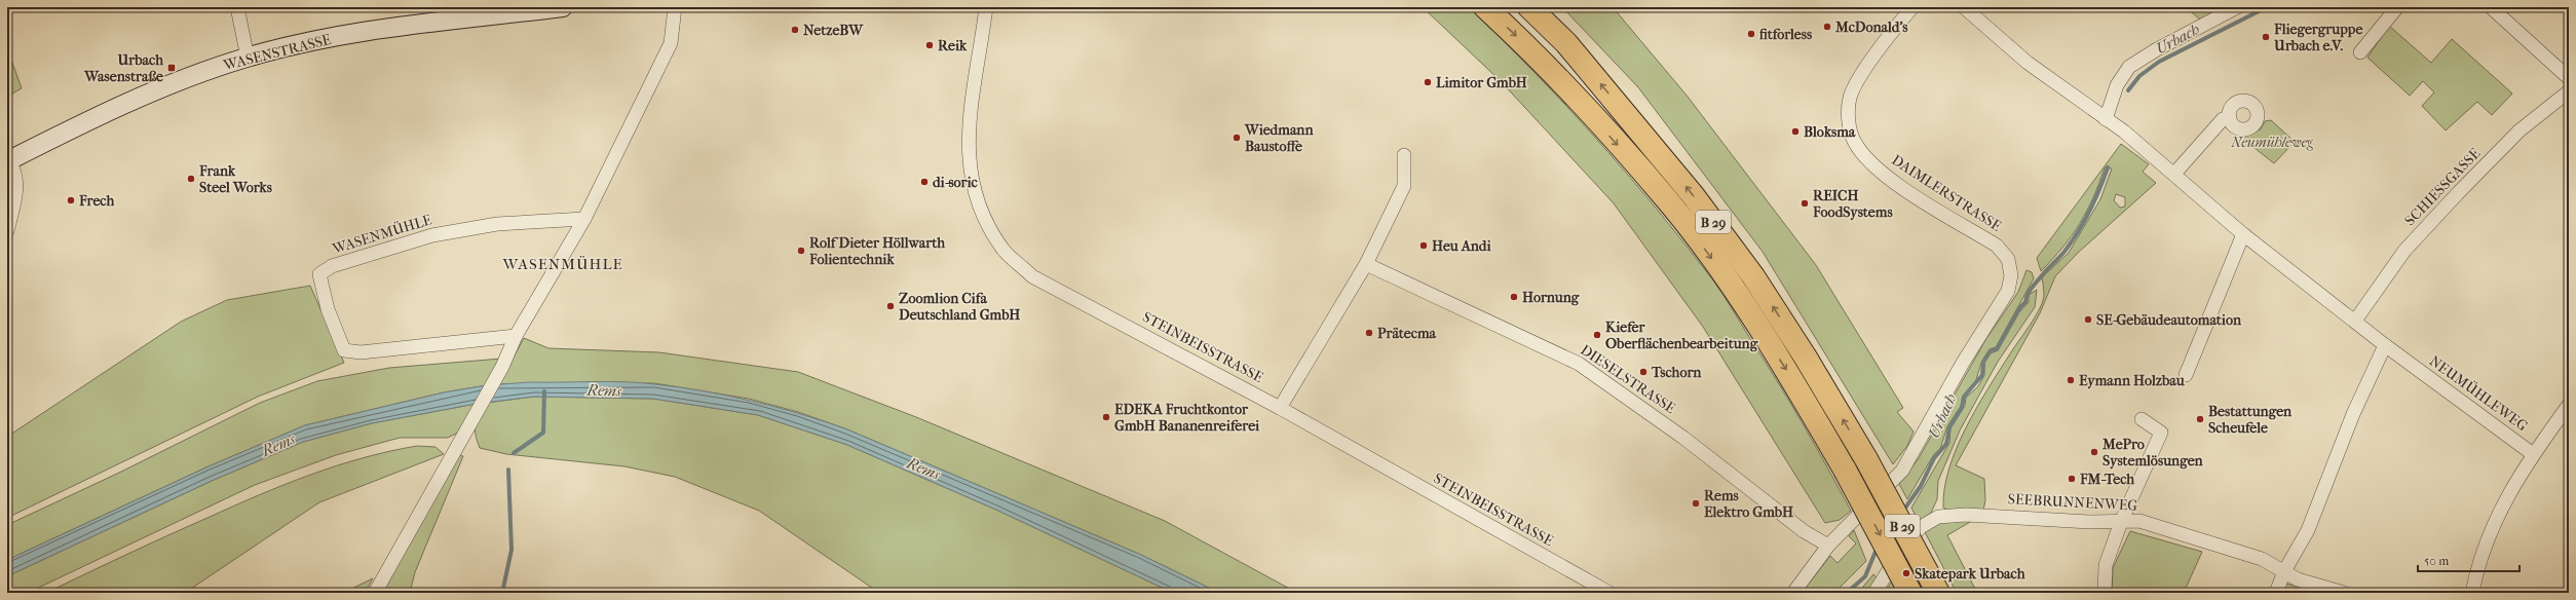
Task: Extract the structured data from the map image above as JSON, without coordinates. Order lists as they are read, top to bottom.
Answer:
{
  "streets": {
    "highway": ["B 29"],
    "street": [
      "WASENSTRASSE",
      "SCHIESSGASSE",
      "DAIMLERSTRASSE",
      "WASENMÜHLE",
      "STEINBEISSTRASSE",
      "DIESELSTRASSE",
      "NEUMÜHLEWEG",
      "SEEBRUNNENWEG"
    ]
  },
  "crossings": [
    ["SCHIESSGASSE", "NEUMÜHLEWEG"],
    ["DAIMLERSTRASSE", "DIESELSTRASSE"]
  ],
  "districts": ["WASENMÜHLE"],
  "water": ["Urbach", "Rems"],
  "parks": ["Neumühleweg"],
  "places": {
    "other": [
      "McDonald's",
      "NetzeBW",
      "fitforless",
      "Fliegergruppe Urbach e.V.",
      "Reik",
      "Limitor GmbH",
      "Bloksma",
      "Wiedmann Baustoffe",
      "Frank Steel Works",
      "di-soric",
      "Frech",
      "REICH FoodSystems",
      "Heu Andi",
      "Rolf Dieter Höllwarth Folientechnik",
      "Hornung",
      "Zoomlion Cifa Deutschland GmbH",
      "SE-Gebäudeautomation",
      "Prätecma",
      "Kiefer Oberflächenbearbeitung",
      "Tschorn",
      "Eymann Holzbau",
      "EDEKA Fruchtkontor GmbH Bananenreiferei",
      "Bestattungen Scheufele",
      "MePro Systemlösungen",
      "FM-Tech",
      "Rems Elektro GmbH",
      "Skatepark Urbach"
    ],
    "transit": ["Urbach Wasenstraße"]
  },
  "scale_bar": "50 m"
}
